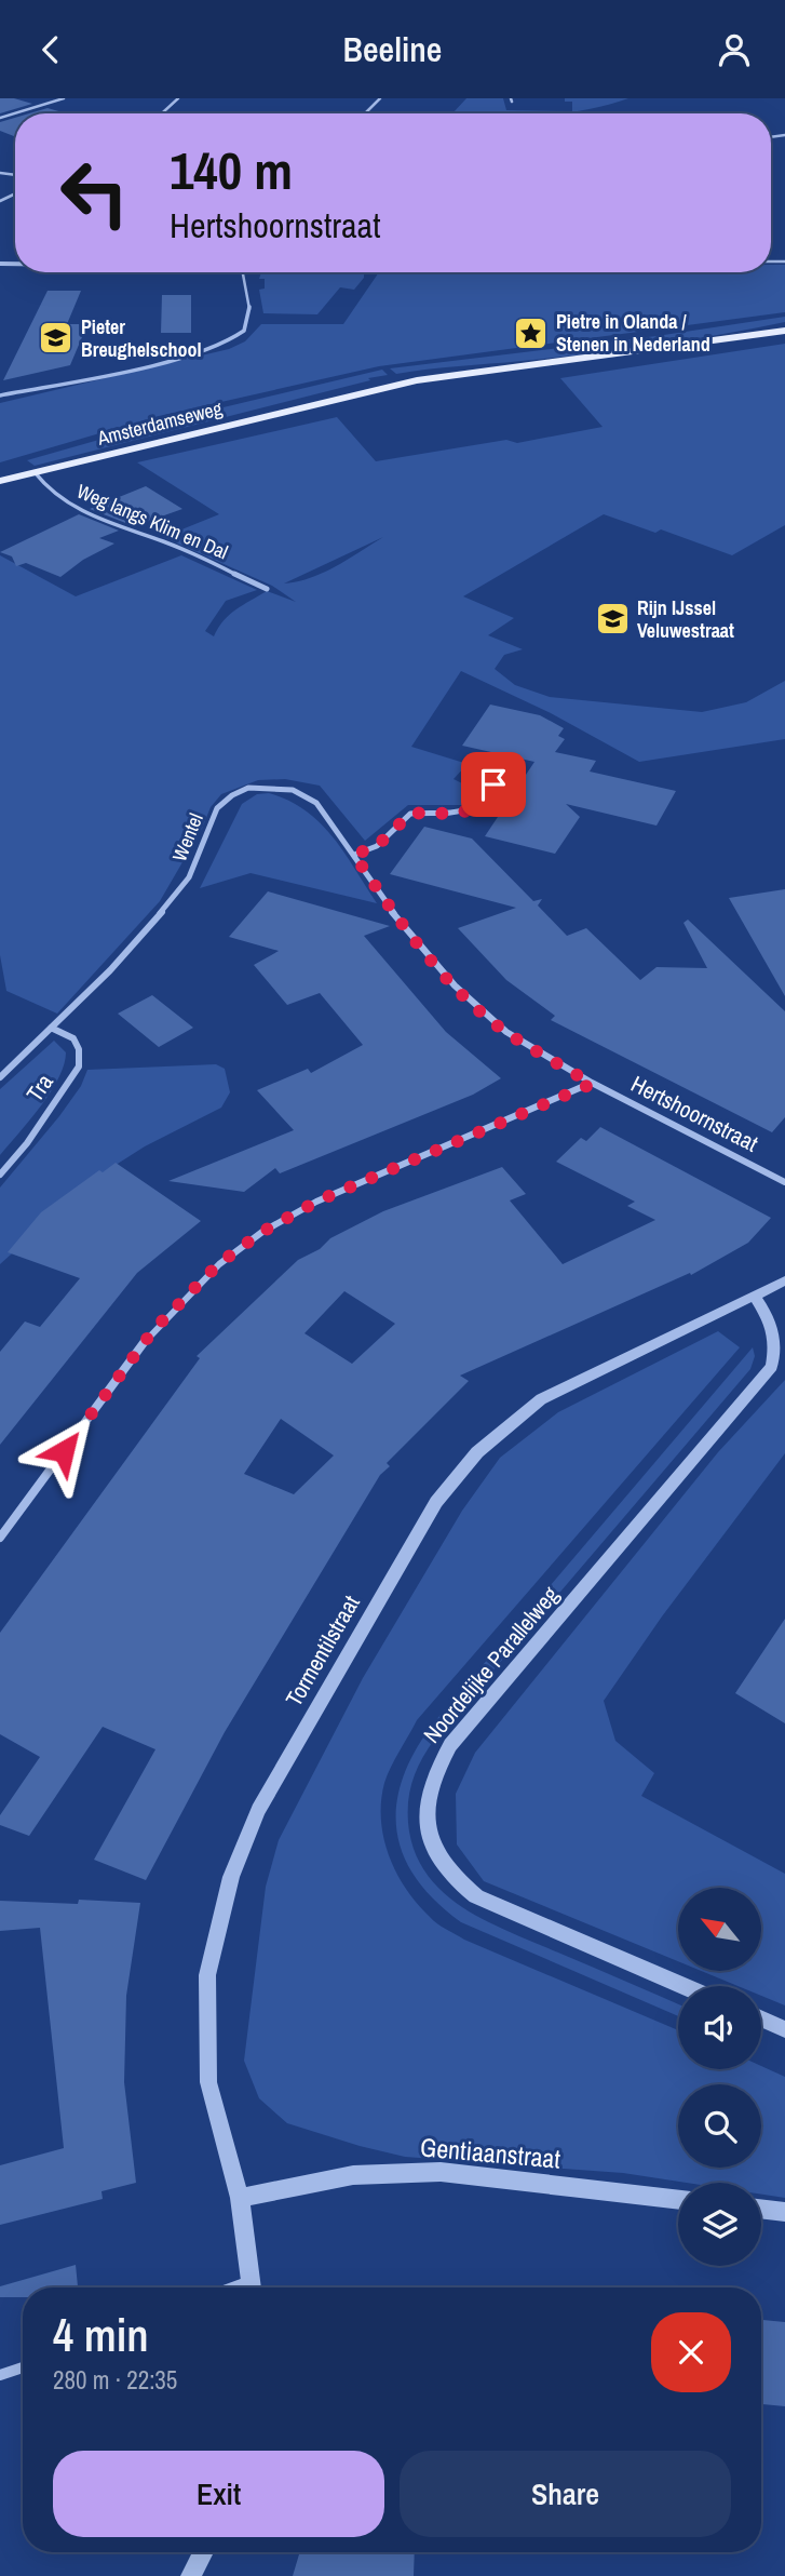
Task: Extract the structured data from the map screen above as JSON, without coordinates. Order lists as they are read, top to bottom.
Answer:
{
  "streets": {
    "main road": ["Amsterdamseweg"],
    "street": [
      "Weg langs Klim en Dal",
      "Wentel",
      "Tra",
      "Hertshoornstraat",
      "Tormentilstraat",
      "Noordelijke Parallelweg",
      "Gentiaanstraat"
    ]
  },
  "crossings": [
    ["Amsterdamseweg", "Weg langs Klim en Dal"],
    ["Wentel", "Tra"],
    ["Wentel", "Hertshoornstraat"],
    ["Tormentilstraat", "Noordelijke Parallelweg"],
    ["Tormentilstraat", "Gentiaanstraat"]
  ],
  "places": {
    "place": ["Pietre in Olanda / Stenen in Nederland"],
    "school or university": ["Pieter Breughelschool", "Rijn IJssel Veluwestraat"]
  },
  "north": "top left",
  "page": {
    "header": "Beeline",
    "turn": ["140 m", "Hertshoornstraat"],
    "heading": ["4 min", "280 m · 22:35"],
    "buttons": ["Exit", "Share"]
  }
}
